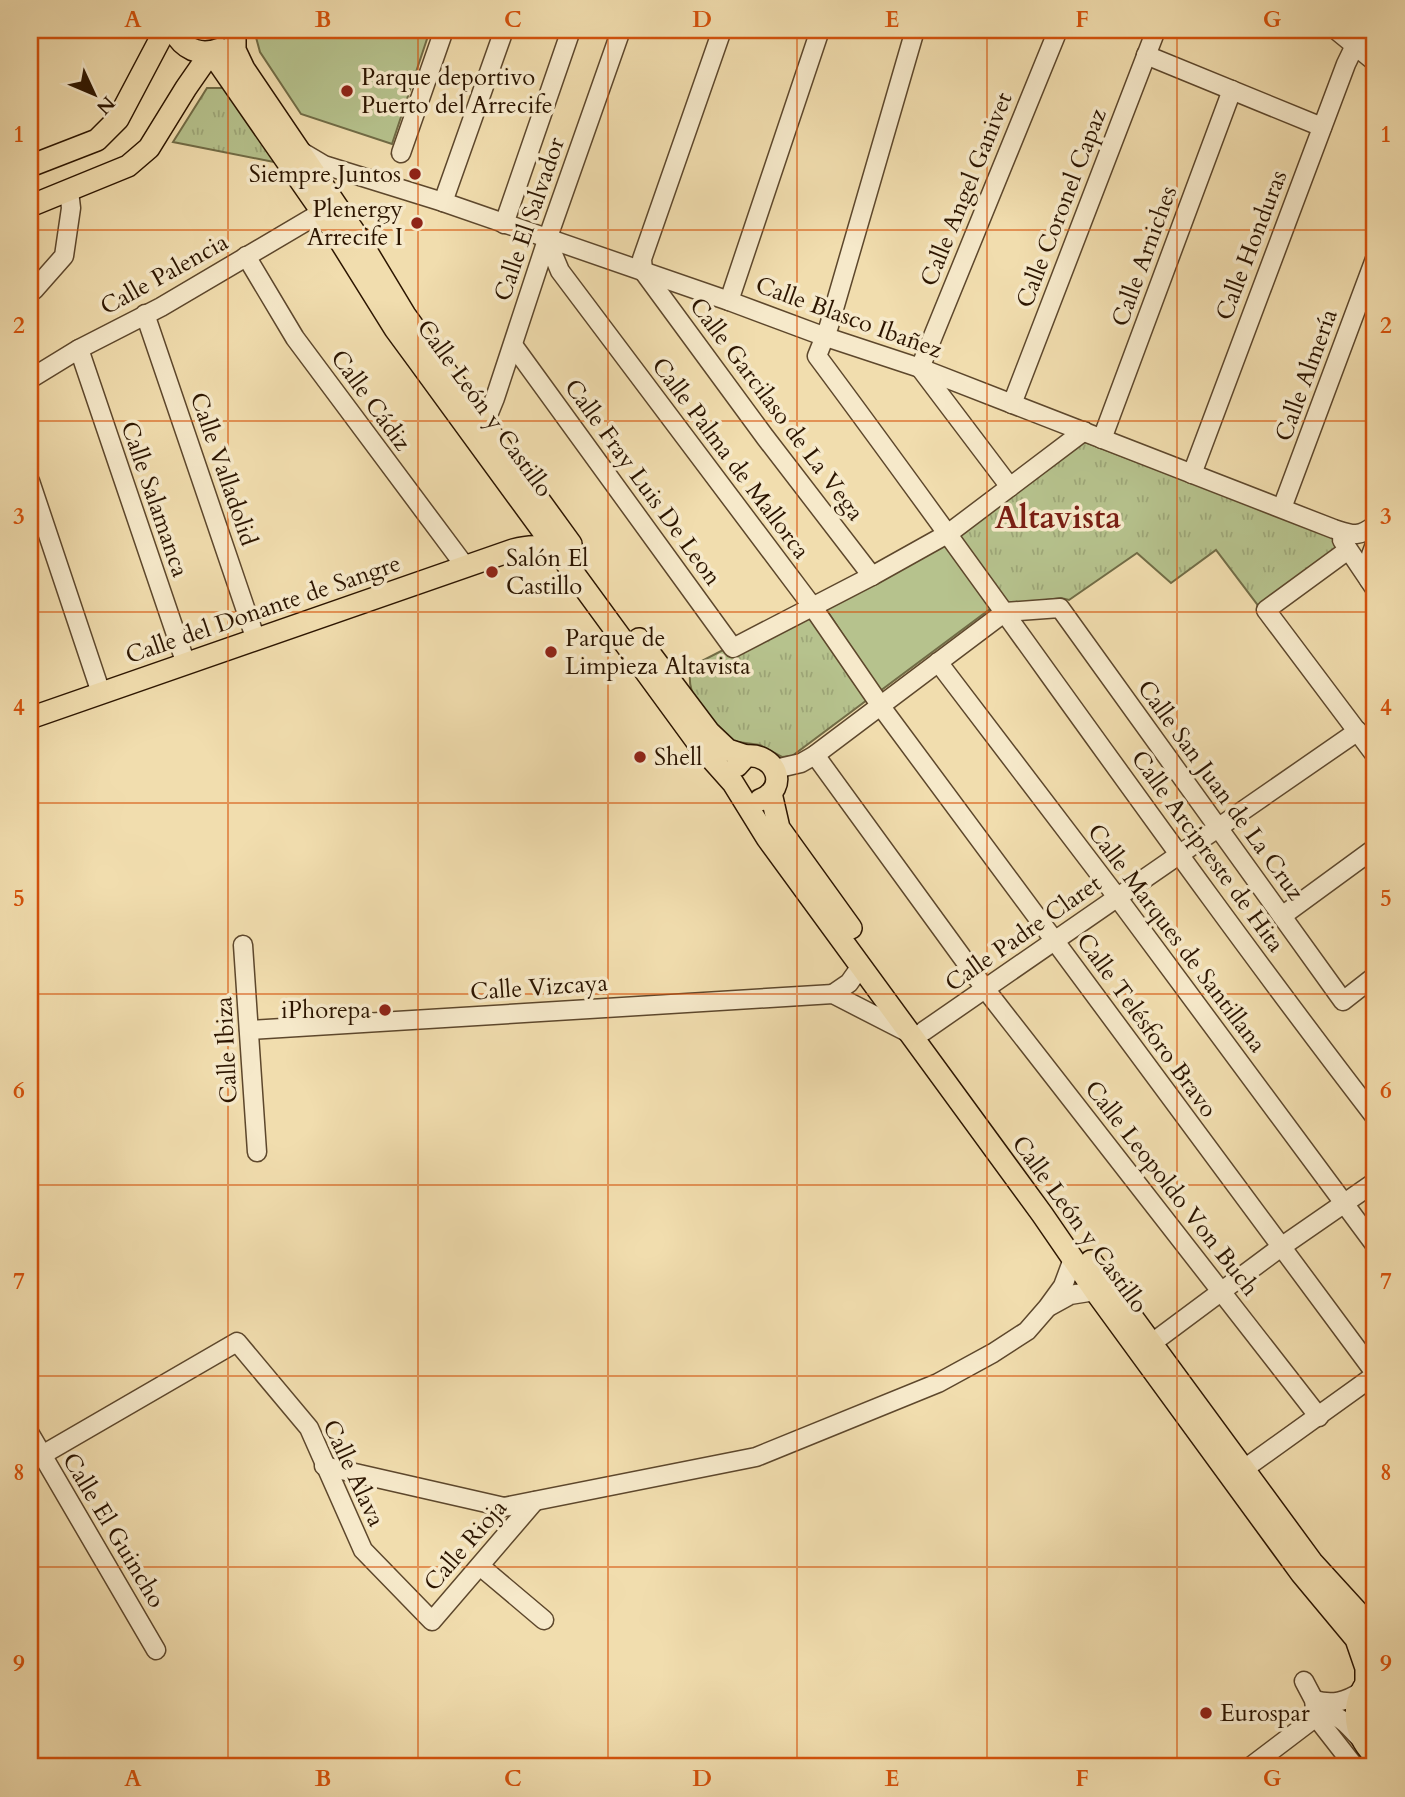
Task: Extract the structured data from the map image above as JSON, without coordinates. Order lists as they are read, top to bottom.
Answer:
{
  "streets": {
    "main road": ["Calle León y Castillo", "Calle del Donante de Sangre"],
    "street": [
      "Calle Angel Ganivet",
      "Calle Coronel Capaz",
      "Calle El Salvador",
      "Calle Honduras",
      "Calle Arniches",
      "Calle Palencia",
      "Calle Blasco Ibañez",
      "Calle Almería",
      "Calle Cádiz",
      "Calle Garcilaso de La Vega",
      "Calle Palma de Mallorca",
      "Calle Valladolid",
      "Calle Fray Luis De Leon",
      "Calle Salamanca",
      "Calle San Juan de La Cruz",
      "Calle Arcipreste de Hita",
      "Calle Padre Claret",
      "Calle Marques de Santillana",
      "Calle Vizcaya",
      "Calle Telésforo Bravo",
      "Calle Ibiza",
      "Calle Leopoldo Von Buch",
      "Calle Alava",
      "Calle El Guincho",
      "Calle Rioja"
    ]
  },
  "crossings": [
    ["Calle Angel Ganivet", "Calle Blasco Ibañez"],
    ["Calle Coronel Capaz", "Calle Blasco Ibañez"],
    ["Calle El Salvador", "Calle Blasco Ibañez"],
    ["Calle El Salvador", "Calle León y Castillo"],
    ["Calle El Salvador", "Calle Palma de Mallorca"],
    ["Calle El Salvador", "Calle Fray Luis De Leon"],
    ["Calle Honduras", "Calle Blasco Ibañez"],
    ["Calle Arniches", "Calle Blasco Ibañez"],
    ["Calle Palencia", "Calle Cádiz"],
    ["Calle Palencia", "Calle León y Castillo"],
    ["Calle Palencia", "Calle Valladolid"],
    ["Calle Palencia", "Calle Salamanca"],
    ["Calle Blasco Ibañez", "Calle Almería"],
    ["Calle Blasco Ibañez", "Calle León y Castillo"],
    ["Calle Blasco Ibañez", "Calle Garcilaso de La Vega"],
    ["Calle Blasco Ibañez", "Calle Palma de Mallorca"],
    ["Calle Blasco Ibañez", "Calle Arcipreste de Hita"],
    ["Calle Cádiz", "Calle del Donante de Sangre"],
    ["Calle León y Castillo", "Calle del Donante de Sangre"],
    ["Calle León y Castillo", "Calle Padre Claret"],
    ["Calle Palma de Mallorca", "Calle Fray Luis De Leon"],
    ["Calle Palma de Mallorca", "Calle Telésforo Bravo"],
    ["Calle Valladolid", "Calle del Donante de Sangre"],
    ["Calle Salamanca", "Calle del Donante de Sangre"],
    ["Calle San Juan de La Cruz", "Calle Arcipreste de Hita"],
    ["Calle San Juan de La Cruz", "Calle Padre Claret"],
    ["Calle Arcipreste de Hita", "Calle Padre Claret"],
    ["Calle Padre Claret", "Calle Marques de Santillana"],
    ["Calle Padre Claret", "Calle Telésforo Bravo"],
    ["Calle Padre Claret", "Calle Leopoldo Von Buch"],
    ["Calle Vizcaya", "Calle Ibiza"],
    ["Calle Alava", "Calle El Guincho"],
    ["Calle Alava", "Calle Rioja"]
  ],
  "districts": ["Altavista"],
  "places": [
    "Parque deportivo Puerto del Arrecife",
    "Siempre Juntos",
    "Plenergy Arrecife I",
    "Salón El Castillo",
    "Parque de Limpieza Altavista",
    "Shell",
    "iPhorepa",
    "Eurospar"
  ],
  "north": "bottom right",
  "grid": {
    "columns": [
      "A",
      "B",
      "C",
      "D",
      "E",
      "F",
      "G"
    ],
    "rows": [
      "1",
      "2",
      "3",
      "4",
      "5",
      "6",
      "7",
      "8",
      "9"
    ]
  }
}
